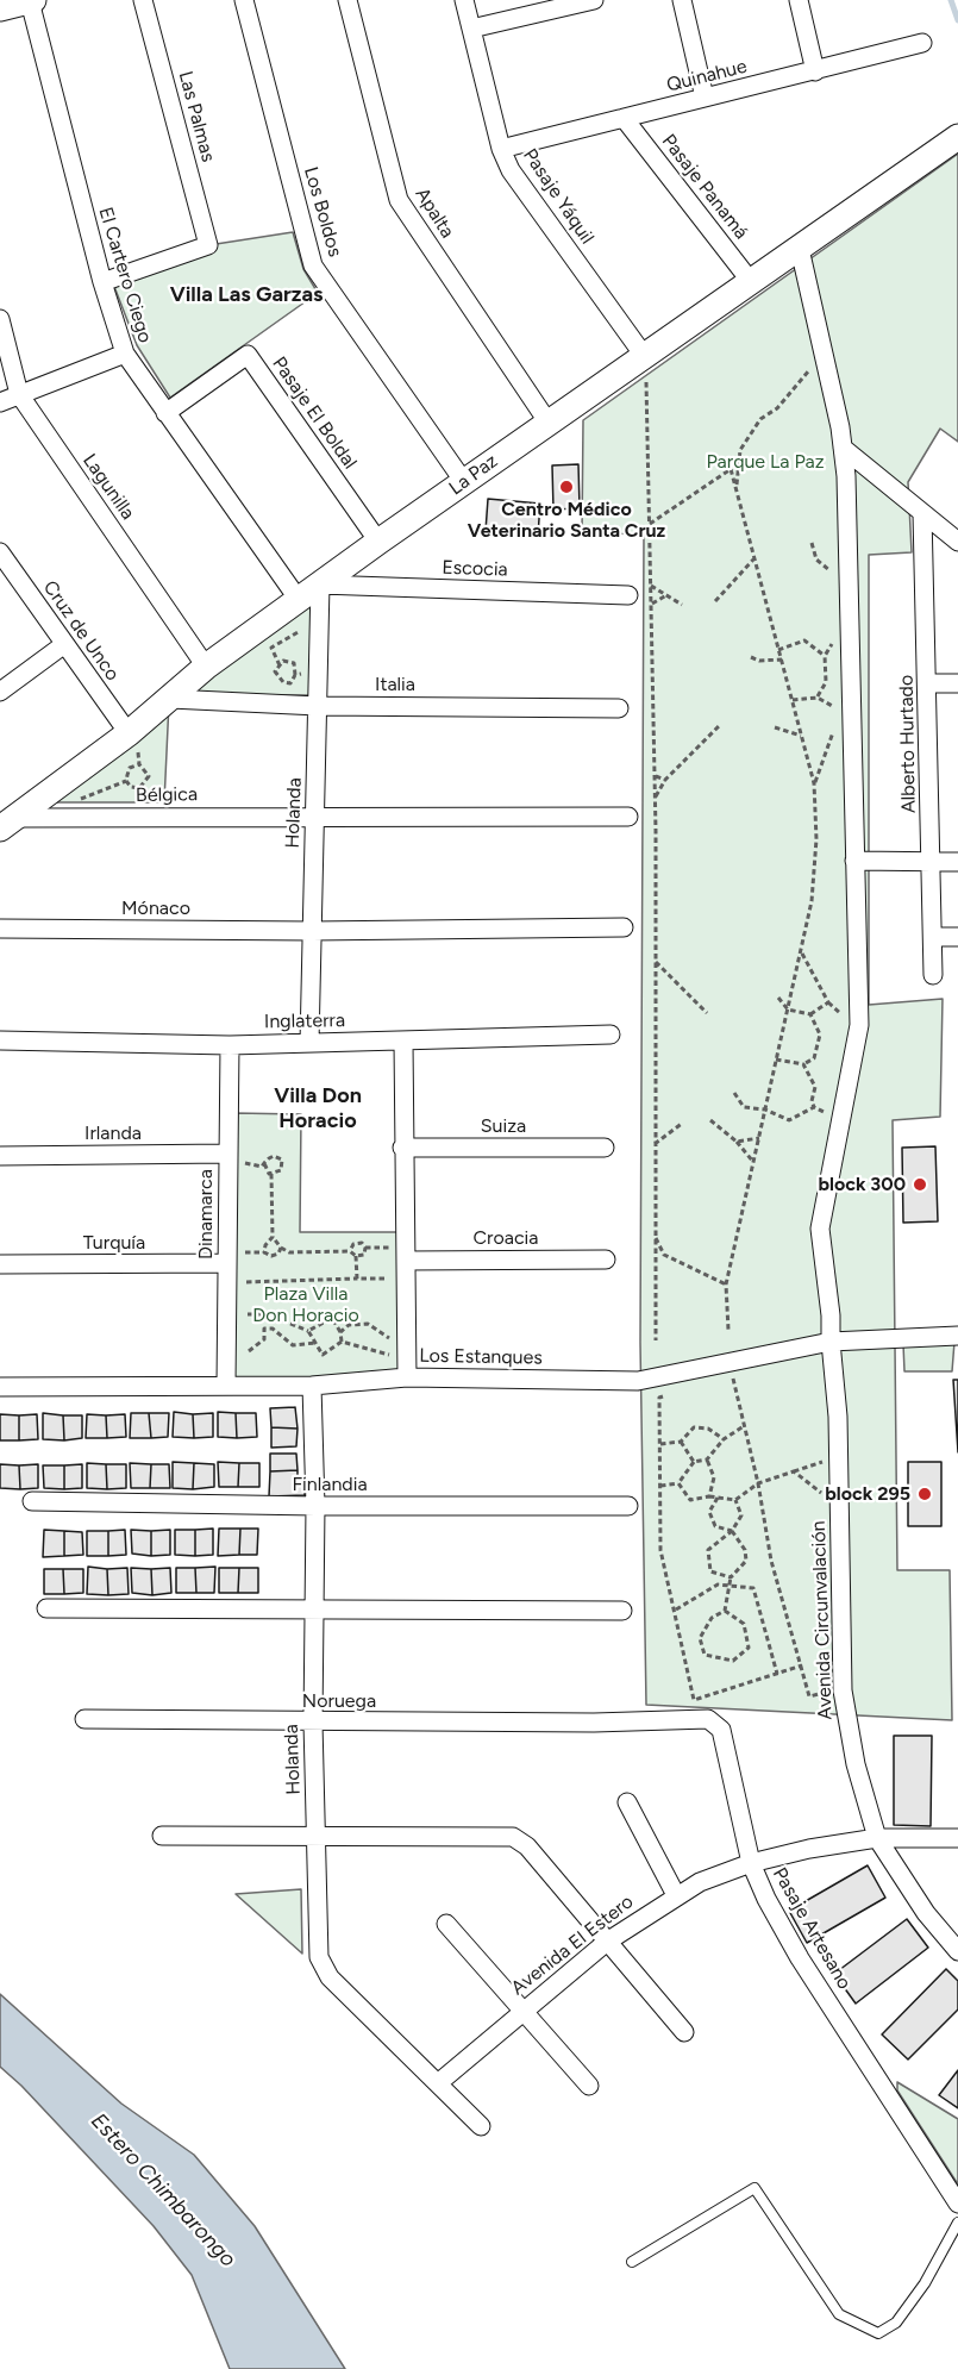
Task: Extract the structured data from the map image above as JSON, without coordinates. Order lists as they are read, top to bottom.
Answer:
{
  "streets": {
    "street": [
      "Quinahue",
      "Las Palmas",
      "Pasaje Panamá",
      "Pasaje Yáquil",
      "Los Boldos",
      "Apalta",
      "El Cartero Ciego",
      "Pasaje El Boldal",
      "La Paz",
      "Lagunilla",
      "Escocia",
      "Cruz de Unco",
      "Italia",
      "Alberto Hurtado",
      "Bélgica",
      "Holanda",
      "Mónaco",
      "Inglaterra",
      "Suiza",
      "Irlanda",
      "Dinamarca",
      "Croacia",
      "Turquía",
      "Los Estanques",
      "Finlandia",
      "Avenida Circunvalación",
      "Noruega",
      "Pasaje Artesano",
      "Avenida El Estero"
    ]
  },
  "crossings": [
    ["Quinahue", "Pasaje Panamá"],
    ["Quinahue", "Pasaje Yáquil"],
    ["Las Palmas", "El Cartero Ciego"],
    ["Pasaje Panamá", "La Paz"],
    ["Pasaje Yáquil", "La Paz"],
    ["Los Boldos", "La Paz"],
    ["Apalta", "La Paz"],
    ["El Cartero Ciego", "Pasaje El Boldal"],
    ["El Cartero Ciego", "La Paz"],
    ["Pasaje El Boldal", "La Paz"],
    ["La Paz", "Lagunilla"],
    ["La Paz", "Escocia"],
    ["La Paz", "Cruz de Unco"],
    ["La Paz", "Italia"],
    ["La Paz", "Bélgica"],
    ["La Paz", "Holanda"],
    ["La Paz", "Avenida Circunvalación"],
    ["Escocia", "Holanda"],
    ["Italia", "Holanda"],
    ["Bélgica", "Holanda"],
    ["Holanda", "Mónaco"],
    ["Holanda", "Inglaterra"],
    ["Holanda", "Los Estanques"],
    ["Holanda", "Finlandia"],
    ["Holanda", "Noruega"],
    ["Holanda", "Avenida El Estero"],
    ["Inglaterra", "Dinamarca"],
    ["Irlanda", "Dinamarca"],
    ["Dinamarca", "Turquía"],
    ["Dinamarca", "Los Estanques"],
    ["Los Estanques", "Avenida Circunvalación"],
    ["Avenida Circunvalación", "Avenida El Estero"],
    ["Noruega", "Pasaje Artesano"],
    ["Pasaje Artesano", "Avenida El Estero"]
  ],
  "districts": ["Villa Las Garzas", "Villa Don Horacio"],
  "water": ["Estero Chimbarongo"],
  "parks": ["Parque La Paz", "Plaza Villa Don Horacio"],
  "places": ["Centro Médico Veterinario Santa Cruz", "block 300", "block 295"]
}
